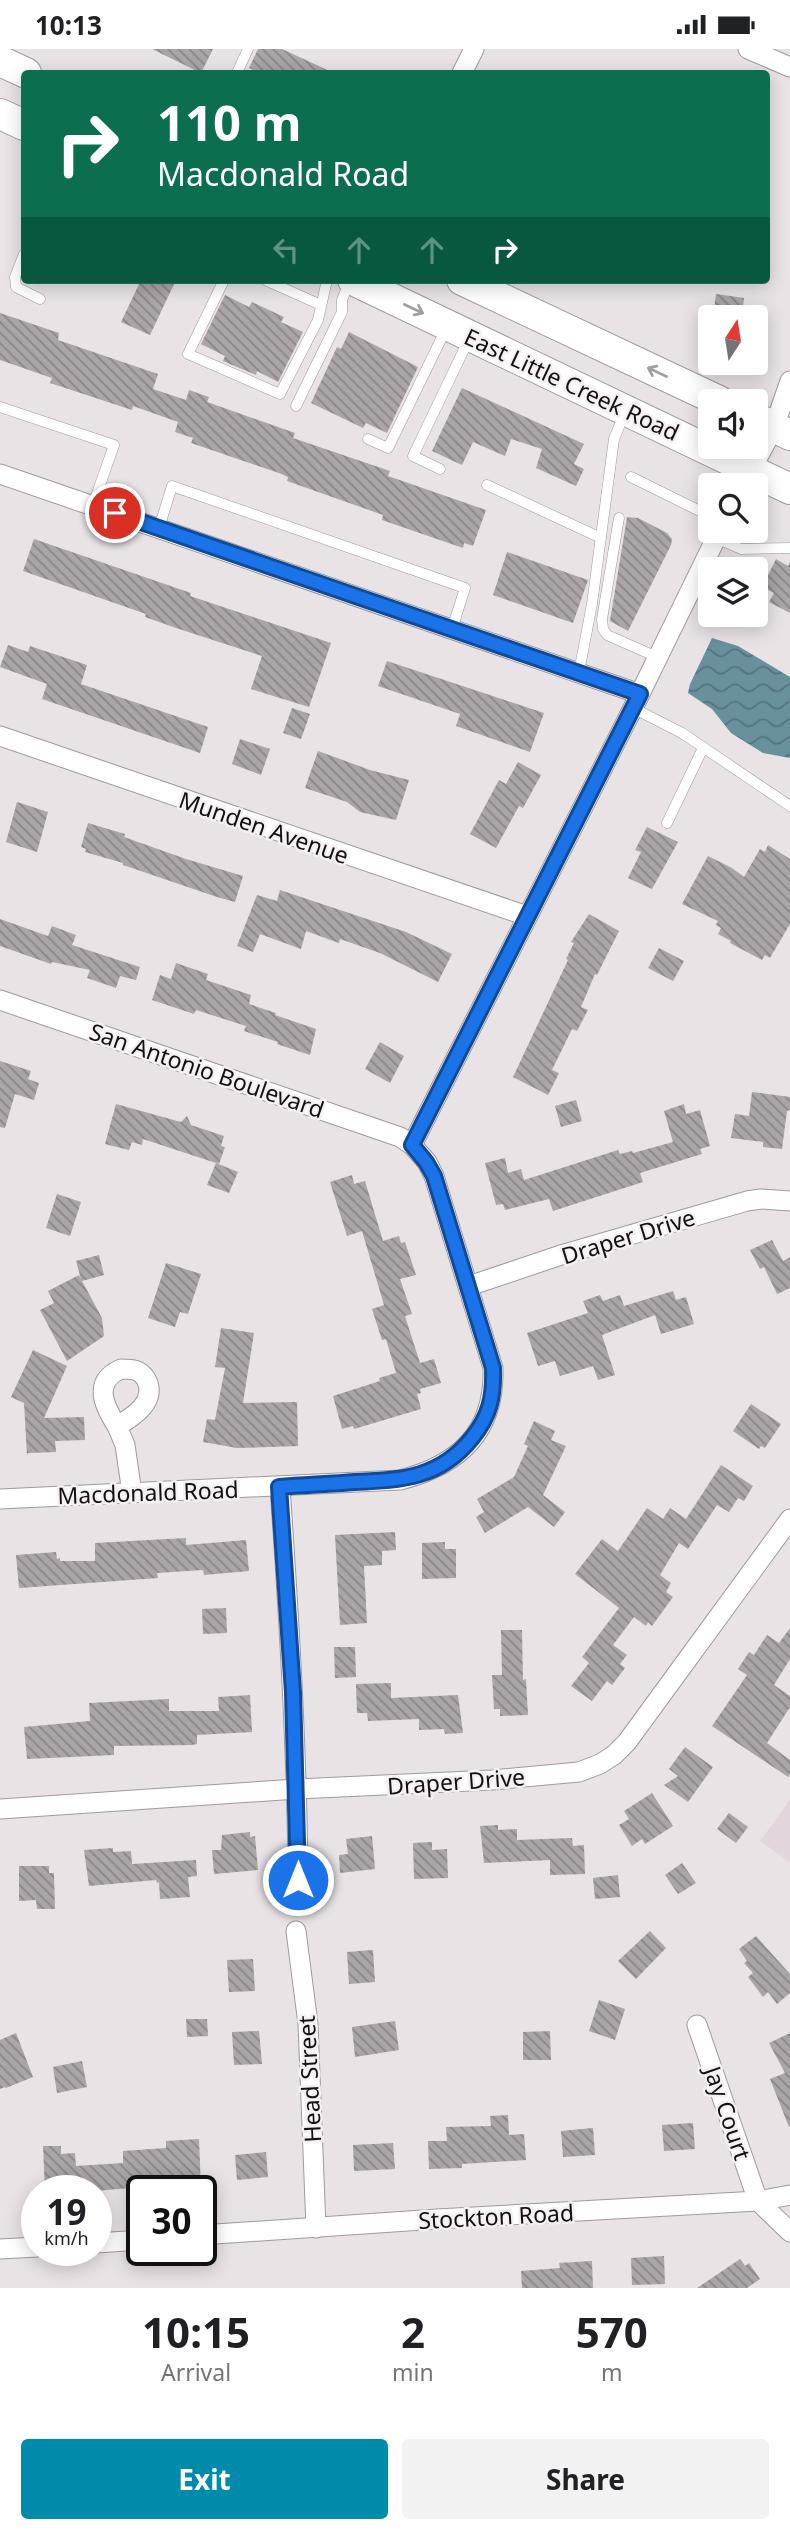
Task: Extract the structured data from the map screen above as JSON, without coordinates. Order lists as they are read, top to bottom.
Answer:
{
  "streets": {
    "main road": ["East Little Creek Road"],
    "street": [
      "Munden Avenue",
      "San Antonio Boulevard",
      "Draper Drive",
      "Macdonald Road",
      "Head Street",
      "Jay Court",
      "Stockton Road"
    ]
  },
  "crossings": [
    ["San Antonio Boulevard", "Macdonald Road"],
    ["Draper Drive", "Macdonald Road"],
    ["Head Street", "Stockton Road"],
    ["Jay Court", "Stockton Road"]
  ],
  "north": "top",
  "page": {
    "status": "10:13",
    "turn": ["110 m", "Macdonald Road"],
    "speed": "19 km/h",
    "limit": "30",
    "eta": [
      "10:15",
      "Arrival",
      "2",
      "min",
      "570",
      "m"
    ],
    "buttons": ["Exit", "Share"]
  }
}
